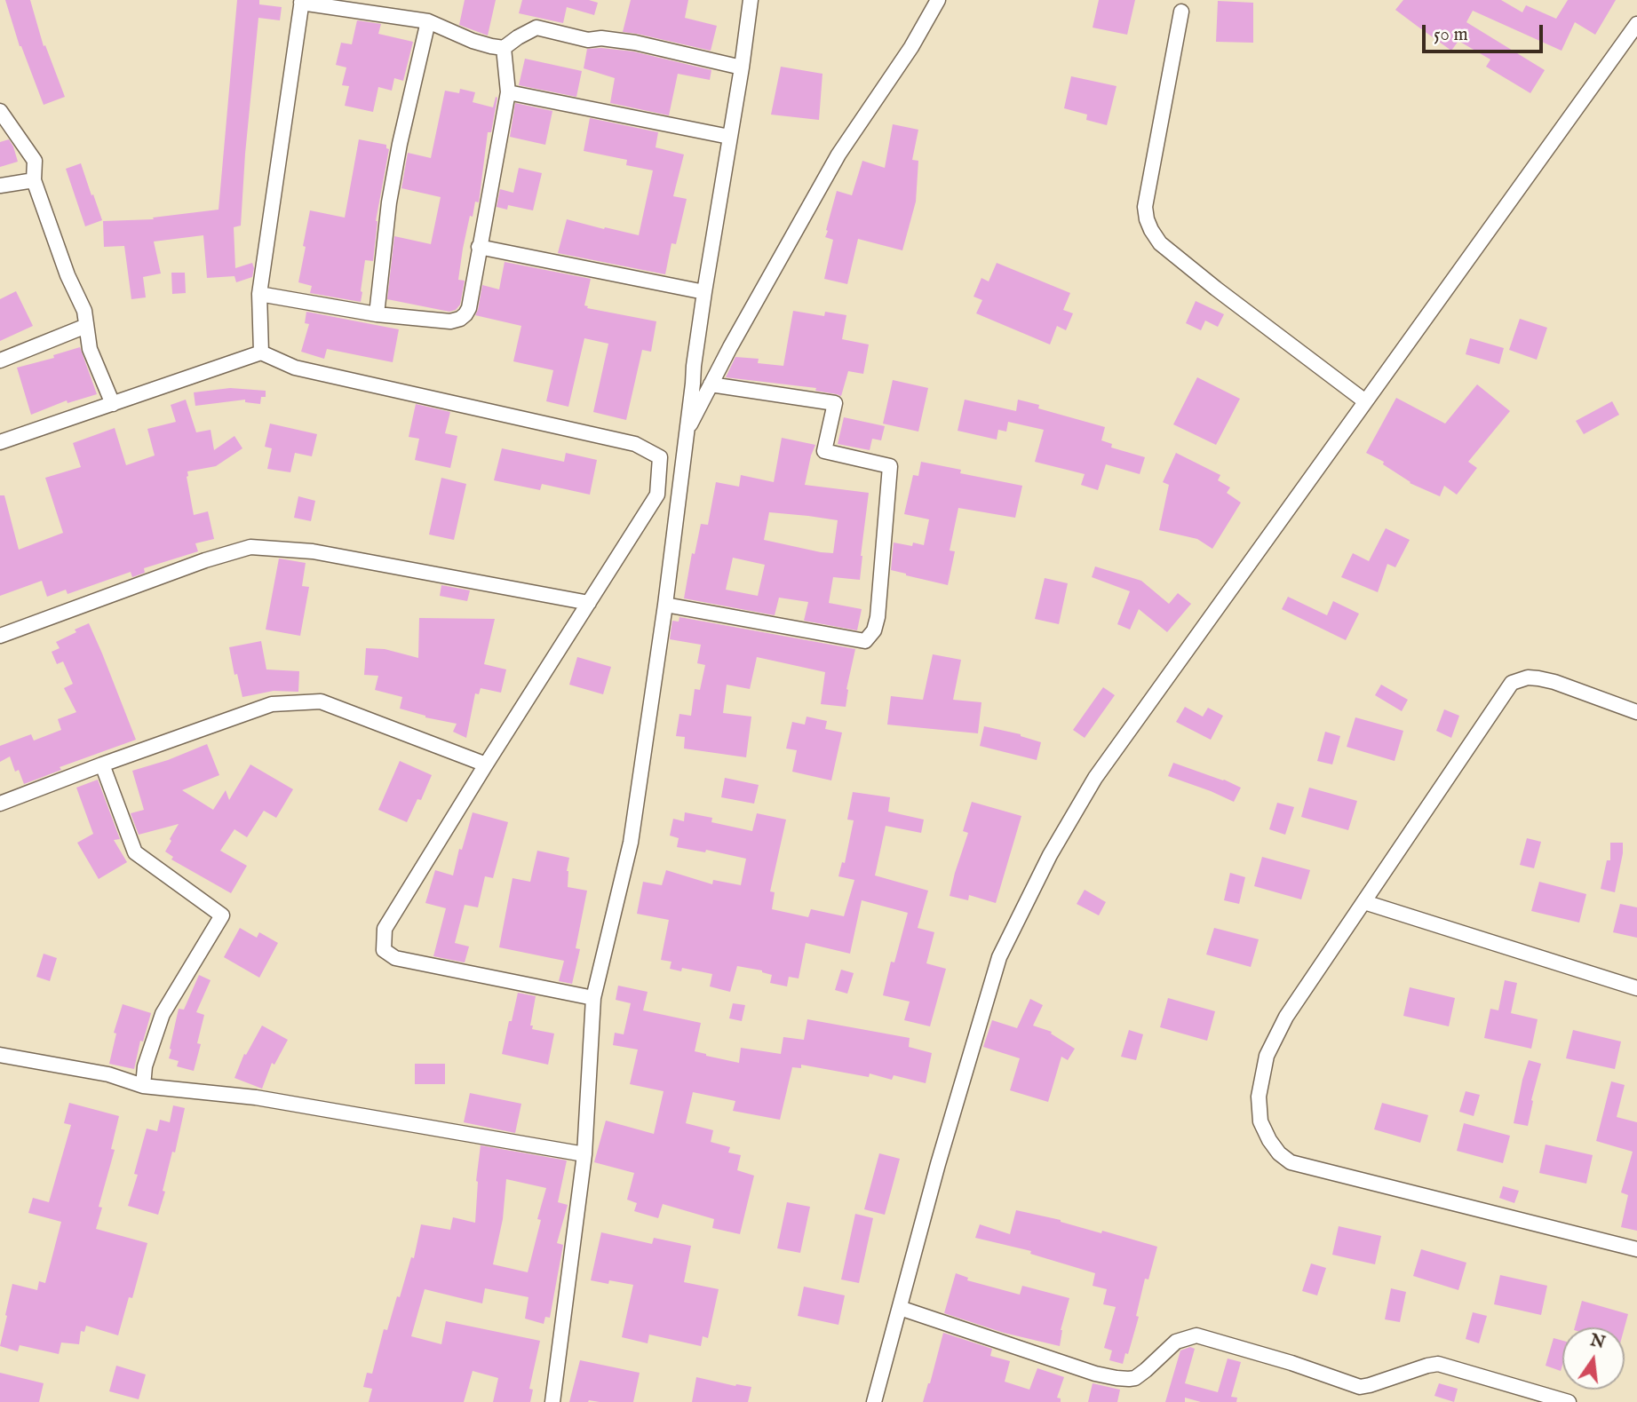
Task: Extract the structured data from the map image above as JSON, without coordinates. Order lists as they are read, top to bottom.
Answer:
{
  "scale_bar": "50 m",
  "north": "top"
}
